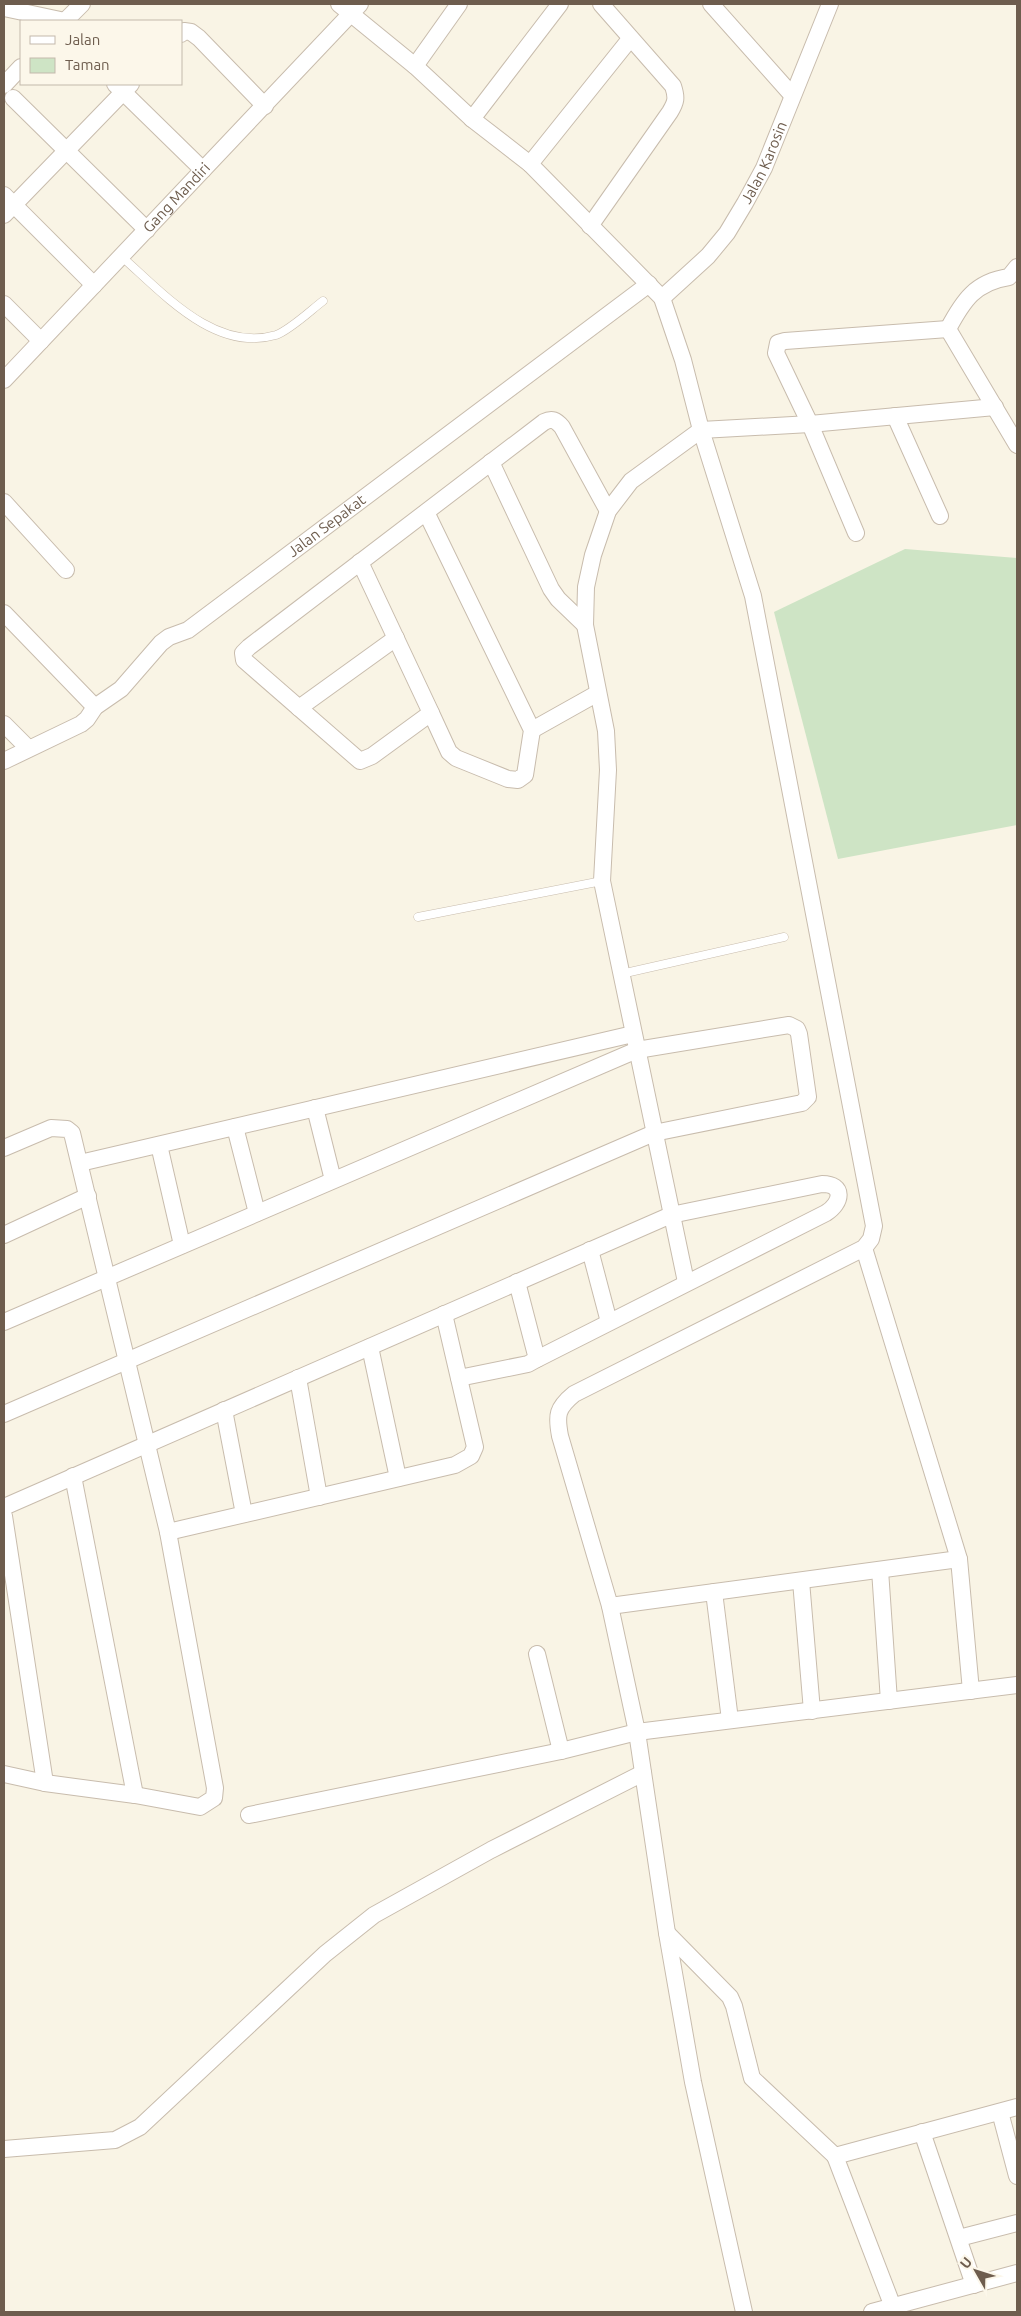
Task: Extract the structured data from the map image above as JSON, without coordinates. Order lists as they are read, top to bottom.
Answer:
{
  "streets": {
    "street": ["Jalan Karosin", "Gang Mandiri", "Jalan Sepakat"]
  },
  "legend": ["Jalan", "Taman"],
  "north": "top left"
}
